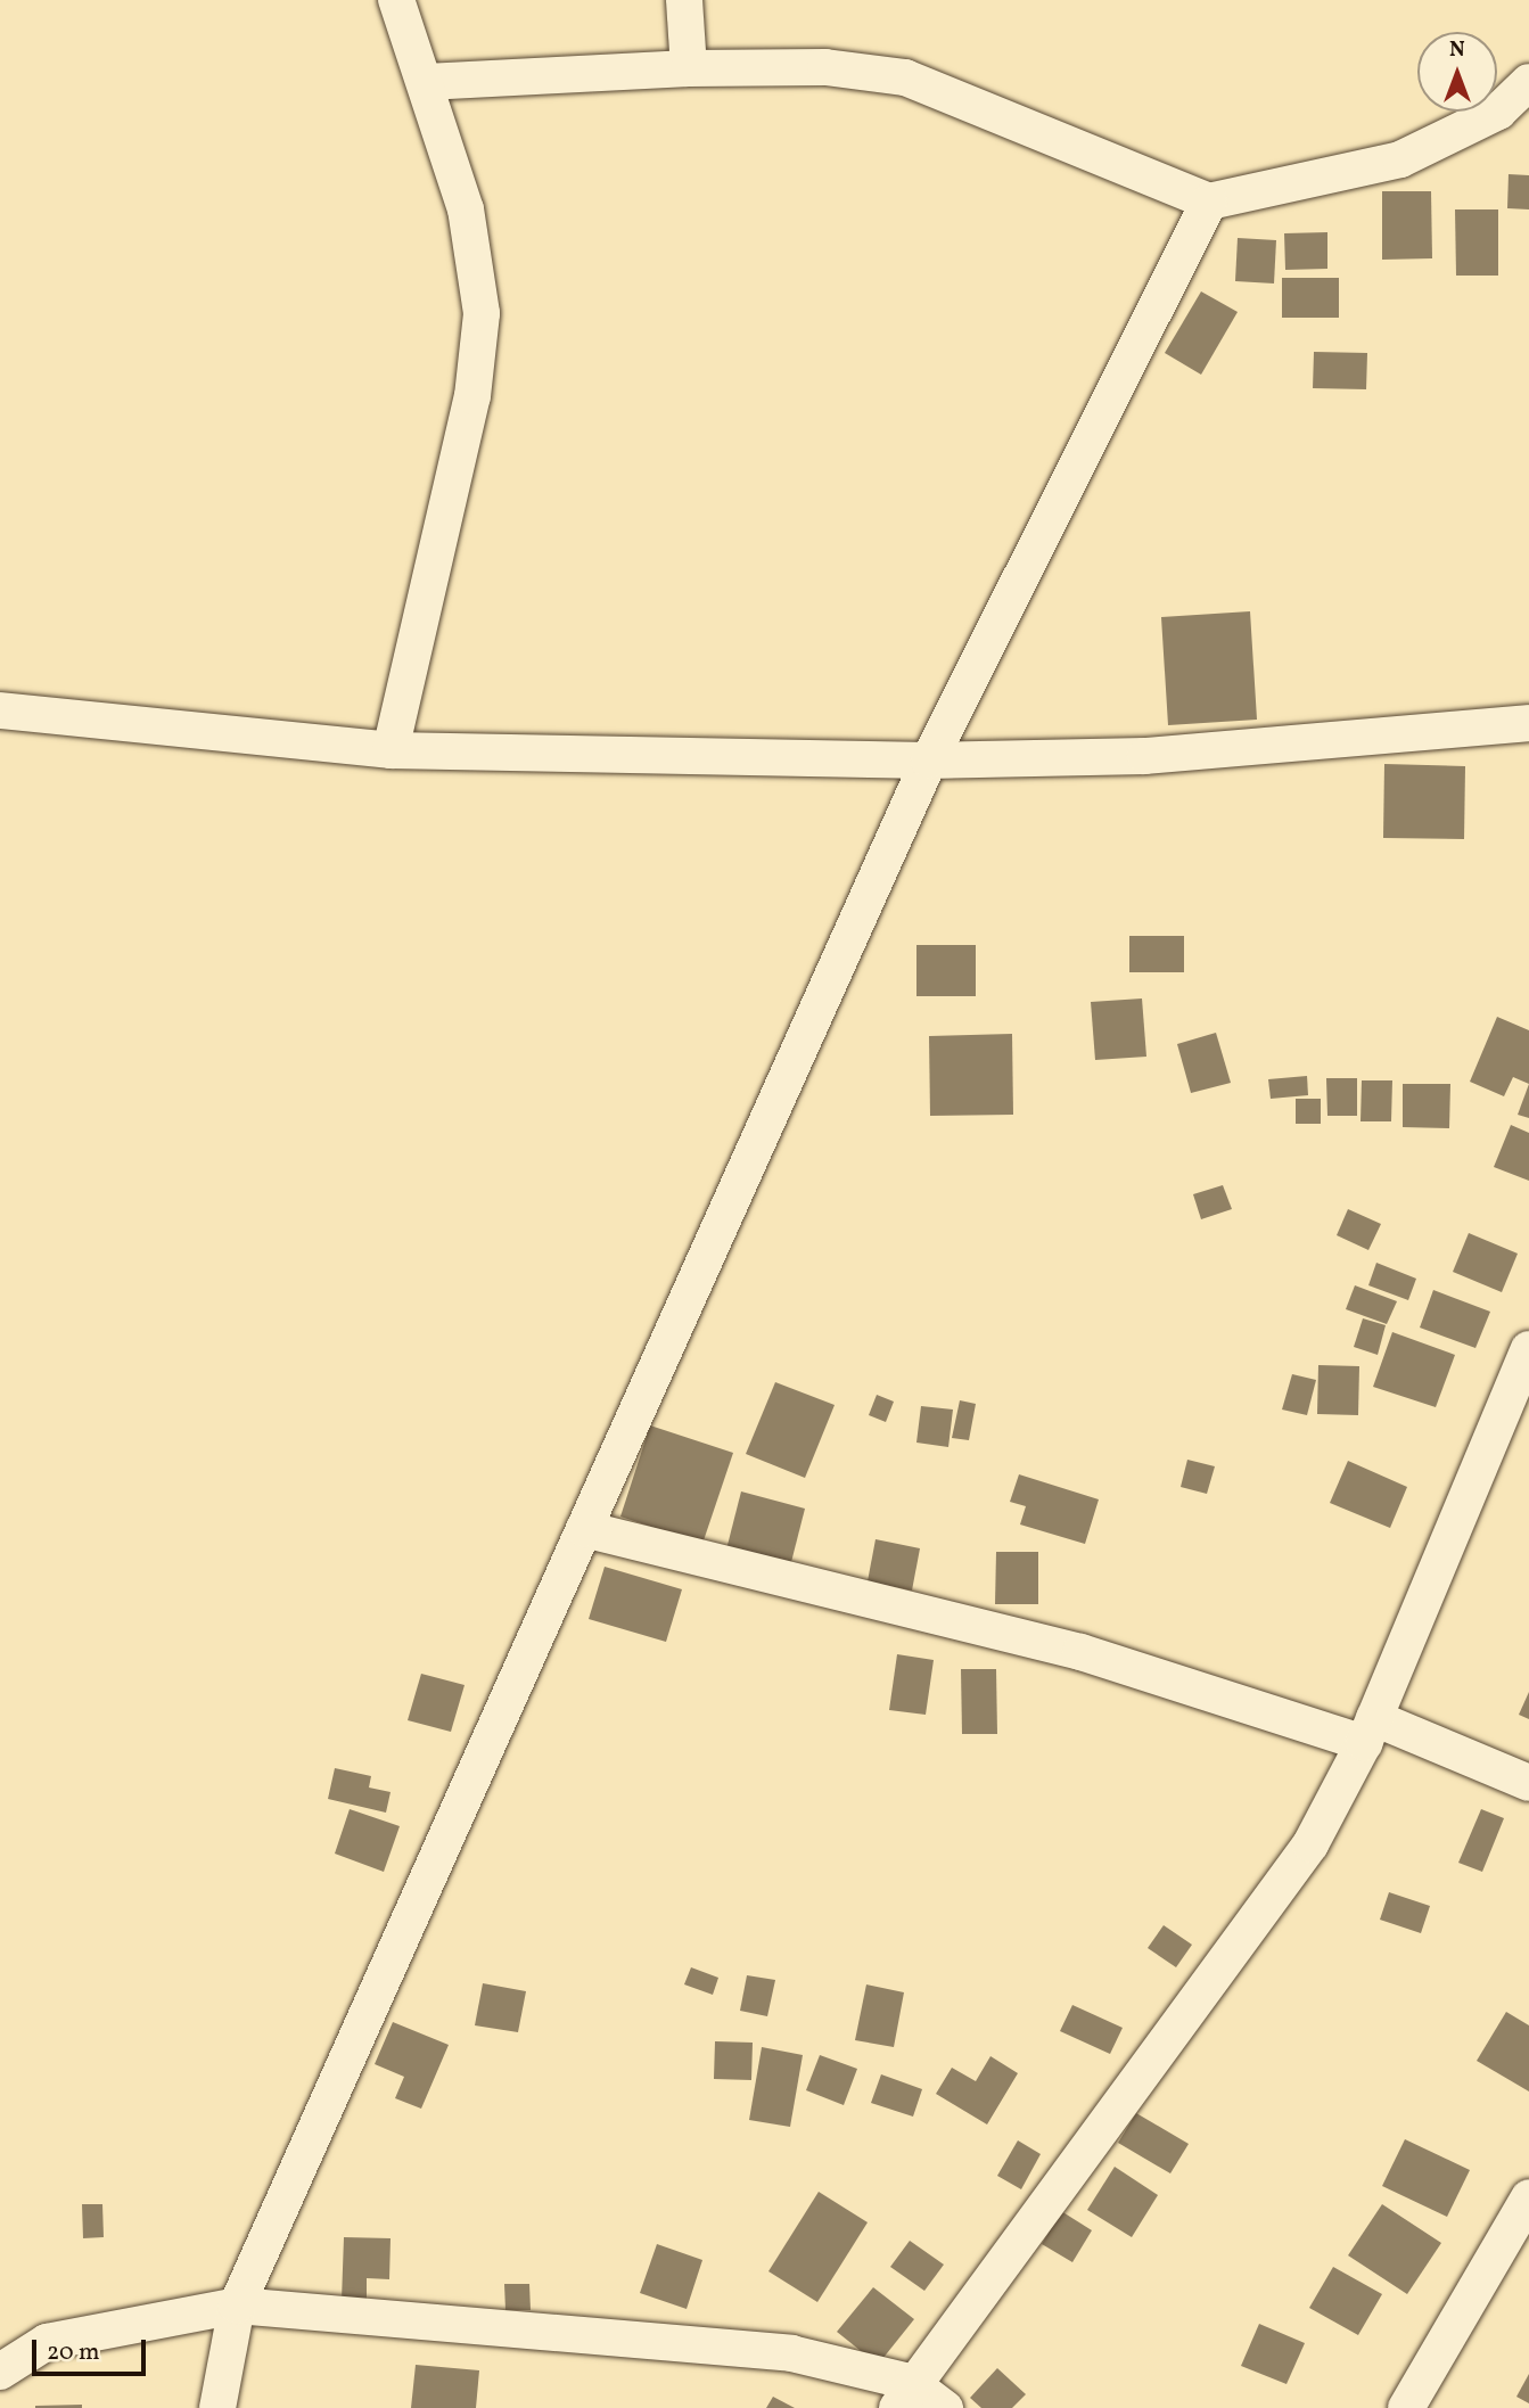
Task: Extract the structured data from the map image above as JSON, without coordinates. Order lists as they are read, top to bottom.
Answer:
{
  "scale_bar": "20 m",
  "north": "top"
}
